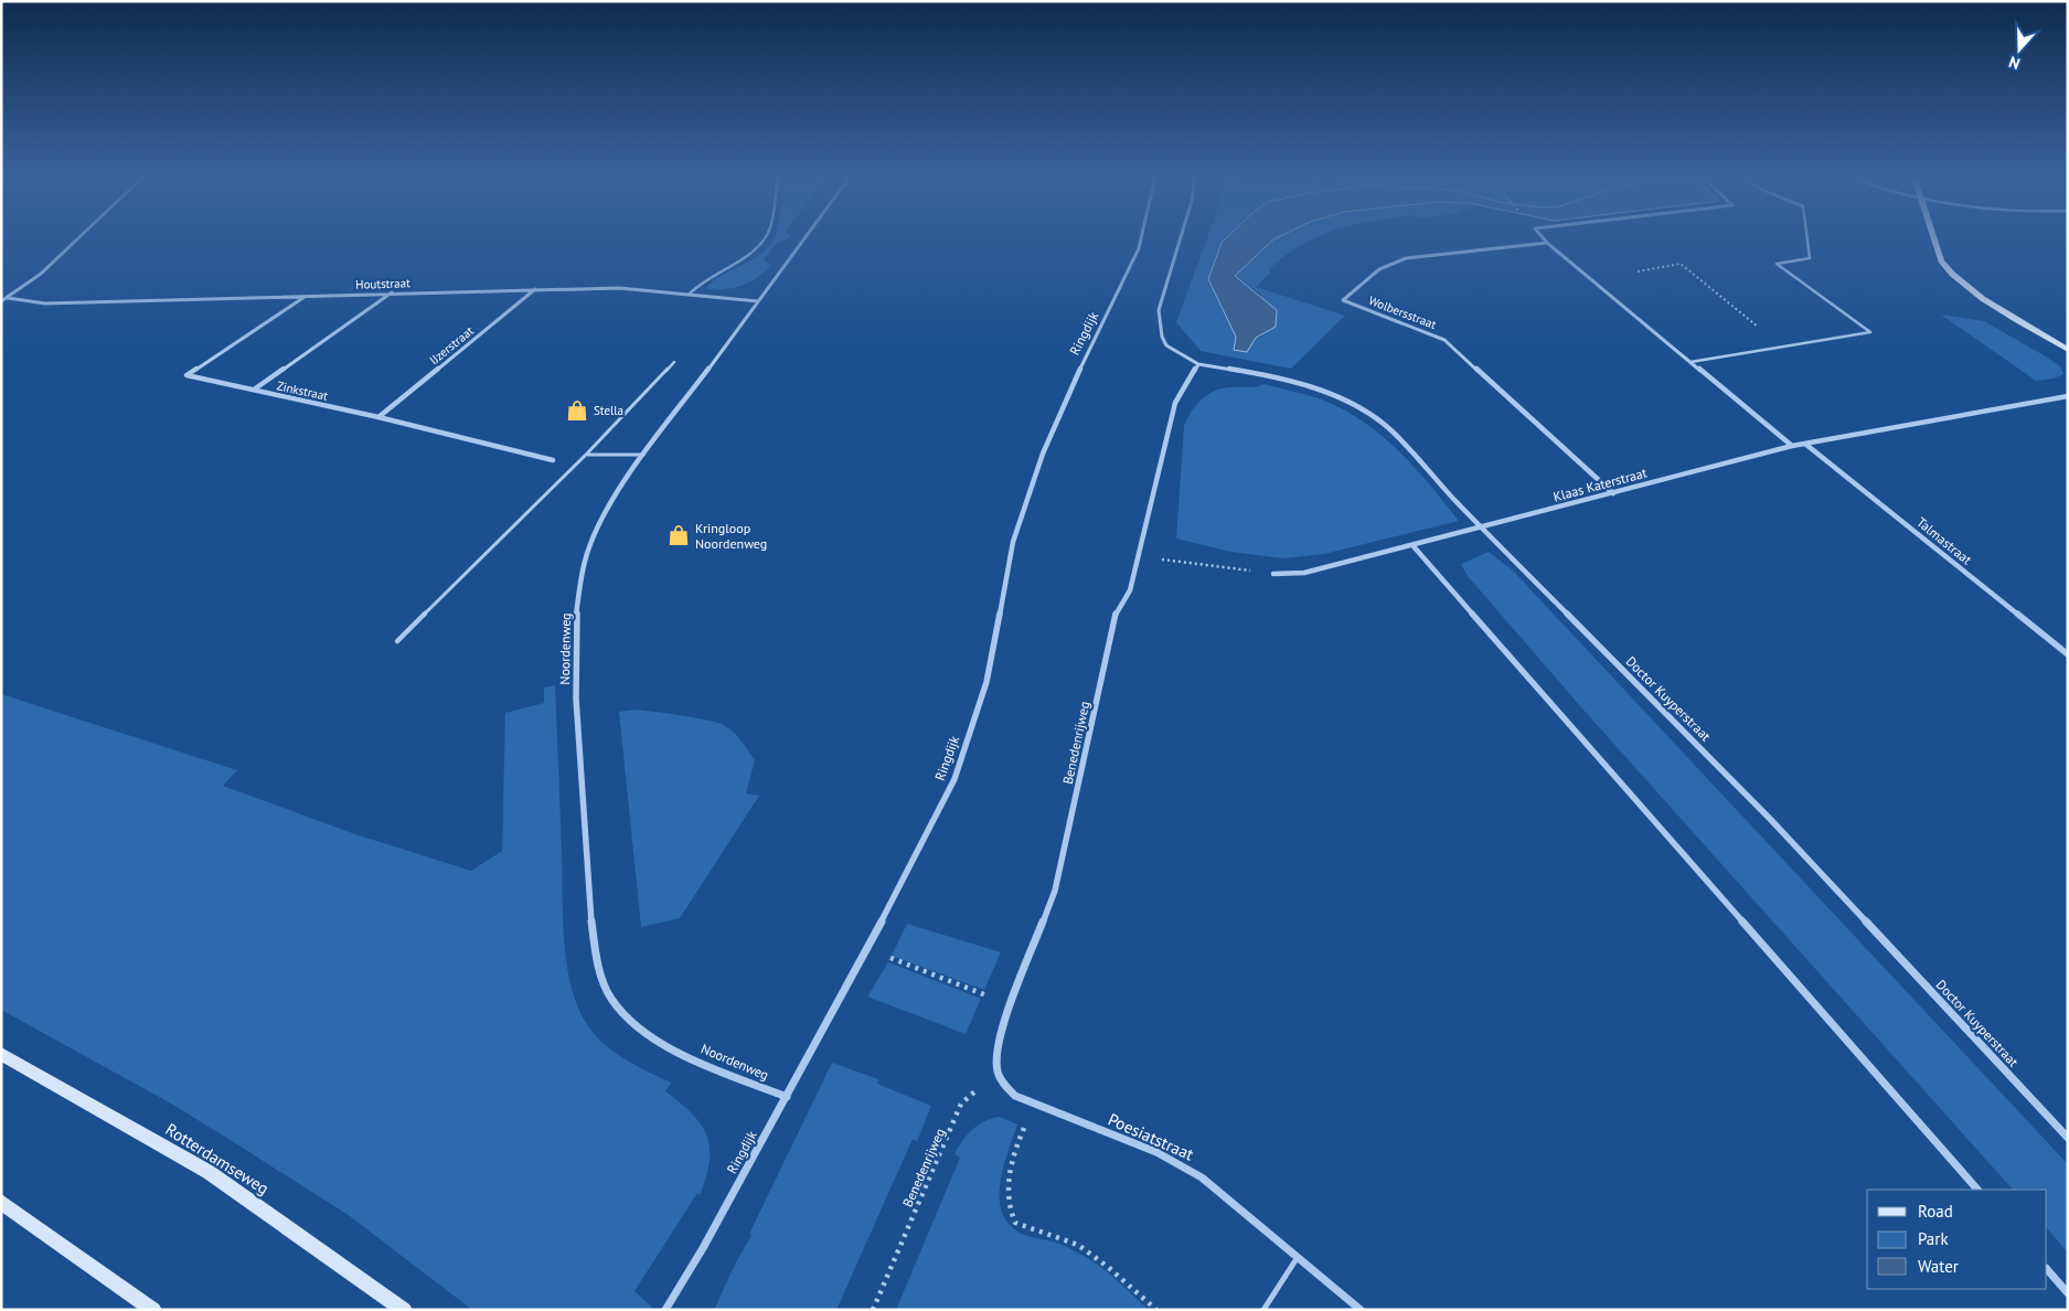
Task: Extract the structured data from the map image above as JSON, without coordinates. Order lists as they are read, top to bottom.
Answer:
{
  "streets": {
    "main road": ["Rotterdamseweg"],
    "street": [
      "Houtstraat",
      "Wolbersstraat",
      "Ringdijk",
      "IJzerstraat",
      "Zinkstraat",
      "Klaas Katerstraat",
      "Talmastraat",
      "Noordenweg",
      "Doctor Kuyperstraat",
      "Benedenrijweg",
      "Poesiatstraat"
    ]
  },
  "crossings": [
    ["Houtstraat", "IJzerstraat"],
    ["Houtstraat", "Zinkstraat"],
    ["Houtstraat", "Noordenweg"],
    ["Wolbersstraat", "Klaas Katerstraat"],
    ["Ringdijk", "Noordenweg"],
    ["IJzerstraat", "Zinkstraat"],
    ["Klaas Katerstraat", "Talmastraat"],
    ["Klaas Katerstraat", "Doctor Kuyperstraat"],
    ["Doctor Kuyperstraat", "Benedenrijweg"],
    ["Benedenrijweg", "Poesiatstraat"]
  ],
  "places": {
    "shop": ["Stella", "Kringloop Noordenweg"]
  },
  "legend": ["Road", "Park", "Water"],
  "north": "bottom"
}
